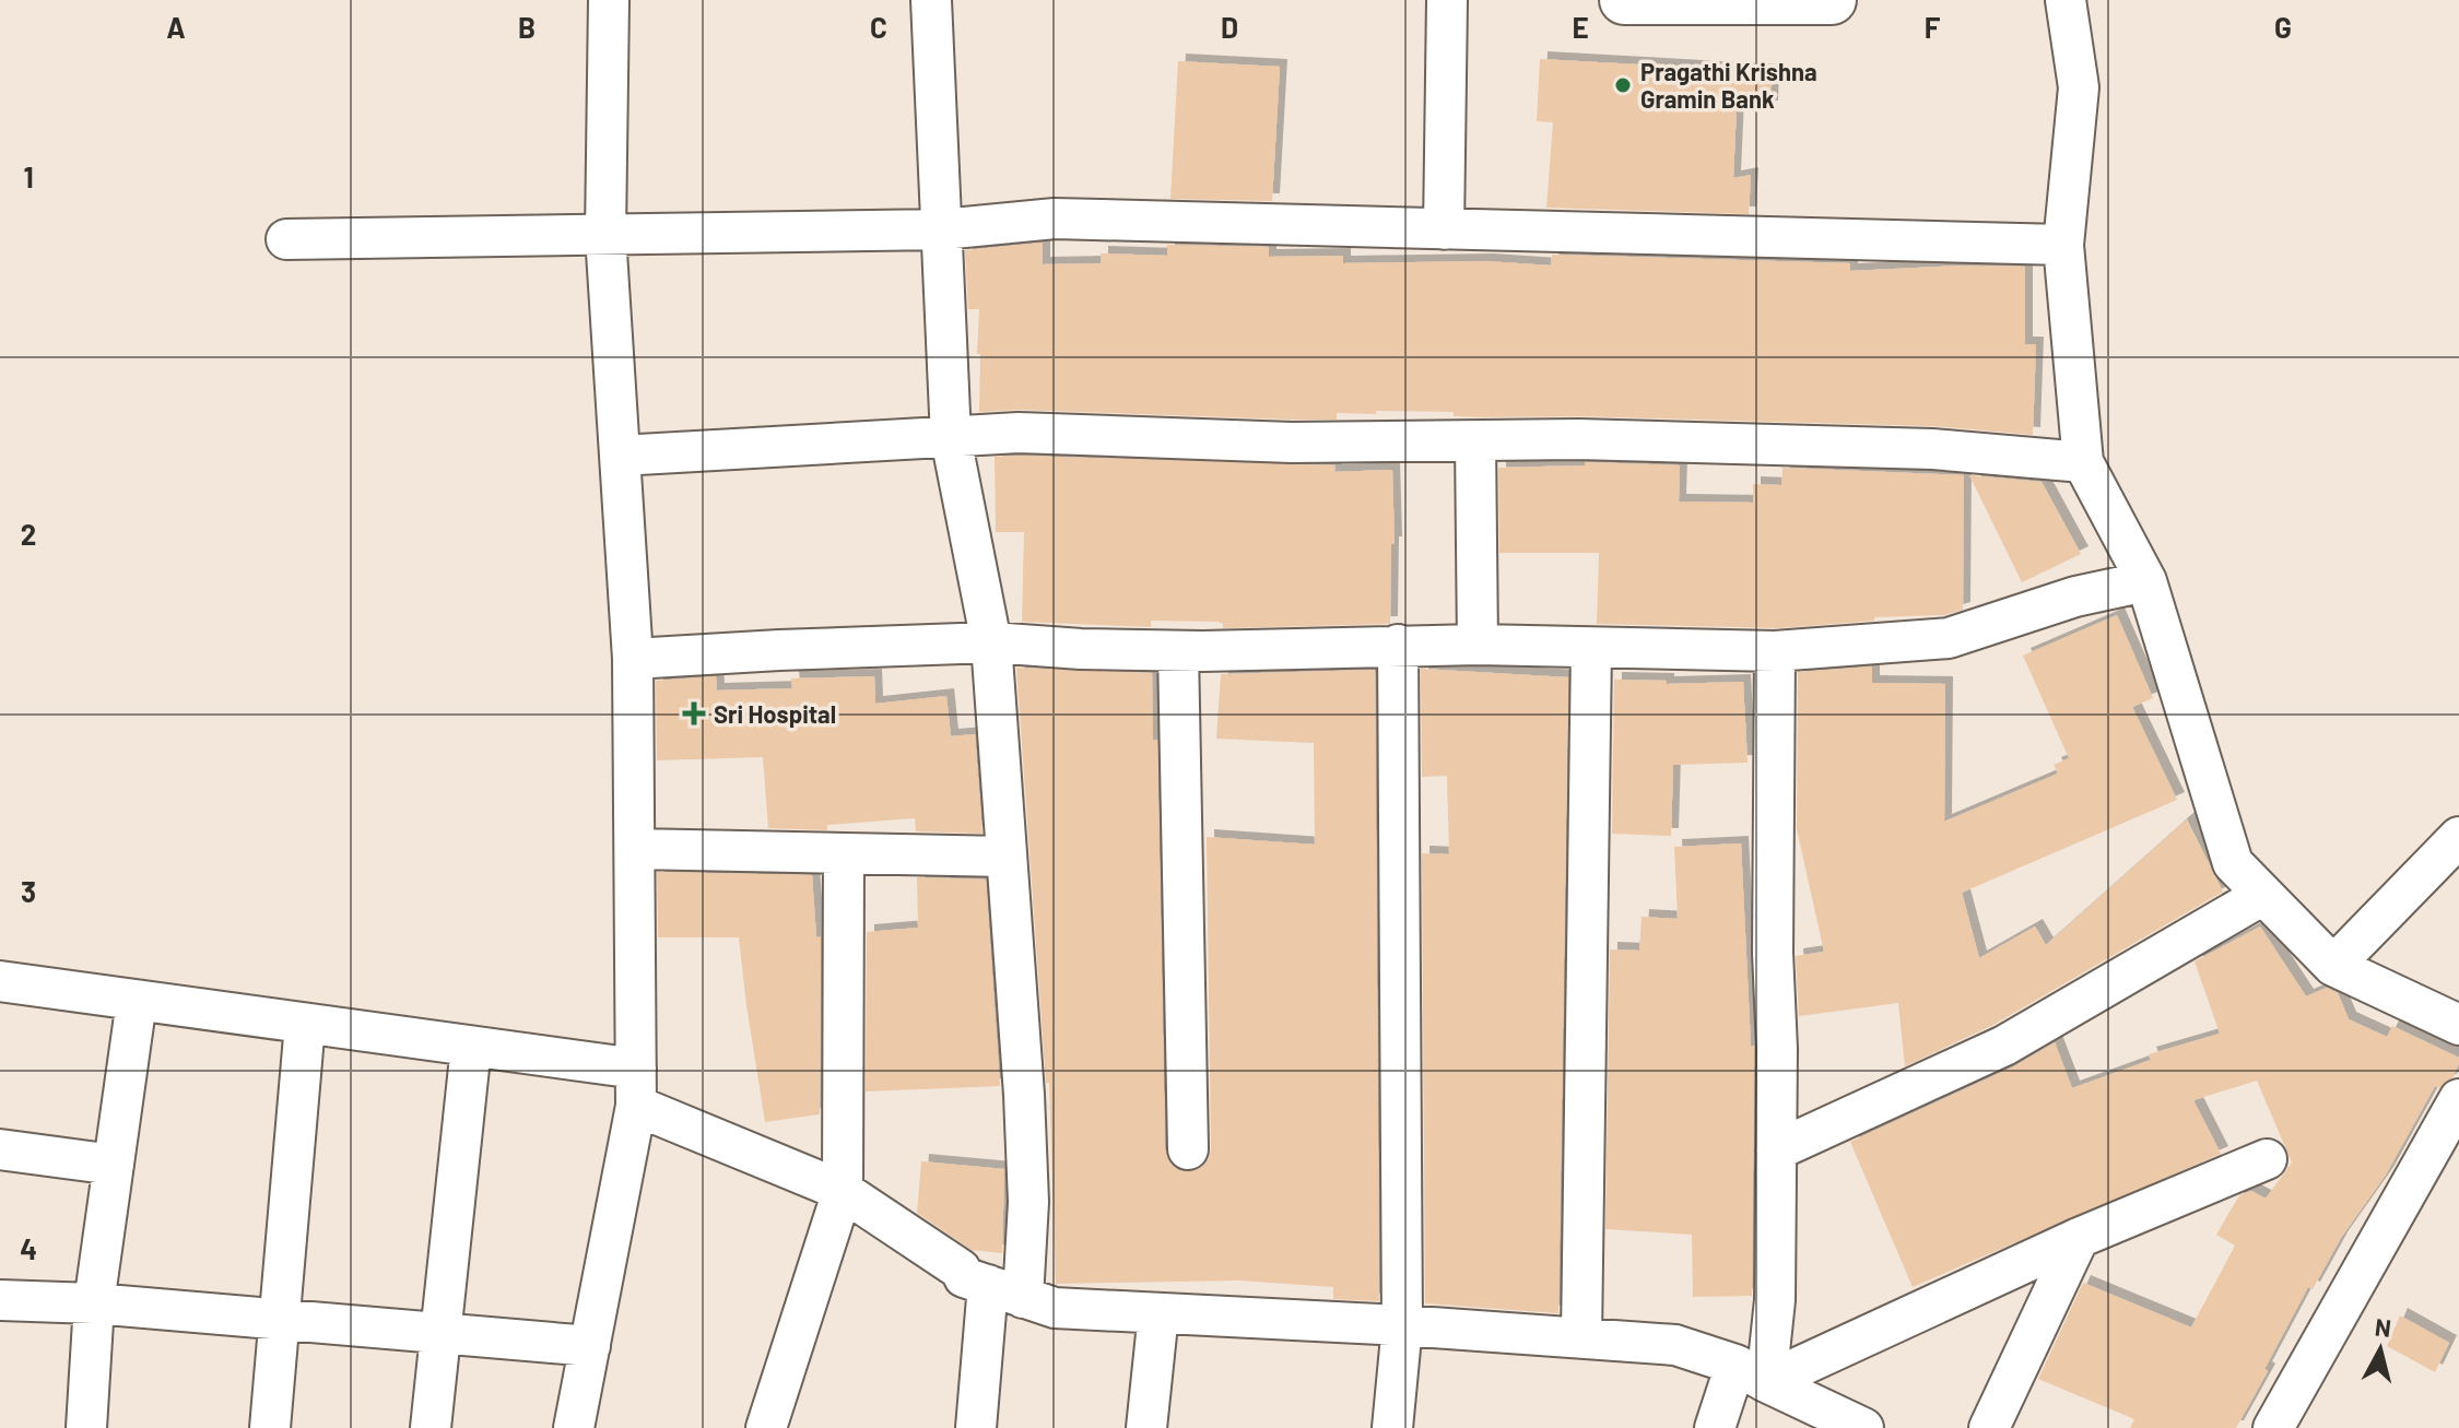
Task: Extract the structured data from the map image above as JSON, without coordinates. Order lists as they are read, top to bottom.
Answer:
{
  "places": {
    "other": ["Pragathi Krishna Gramin Bank"],
    "health": ["Sri Hospital"]
  },
  "north": "top",
  "grid": {
    "columns": [
      "A",
      "B",
      "C",
      "D",
      "E",
      "F",
      "G"
    ],
    "rows": [
      "1",
      "2",
      "3",
      "4"
    ]
  }
}
